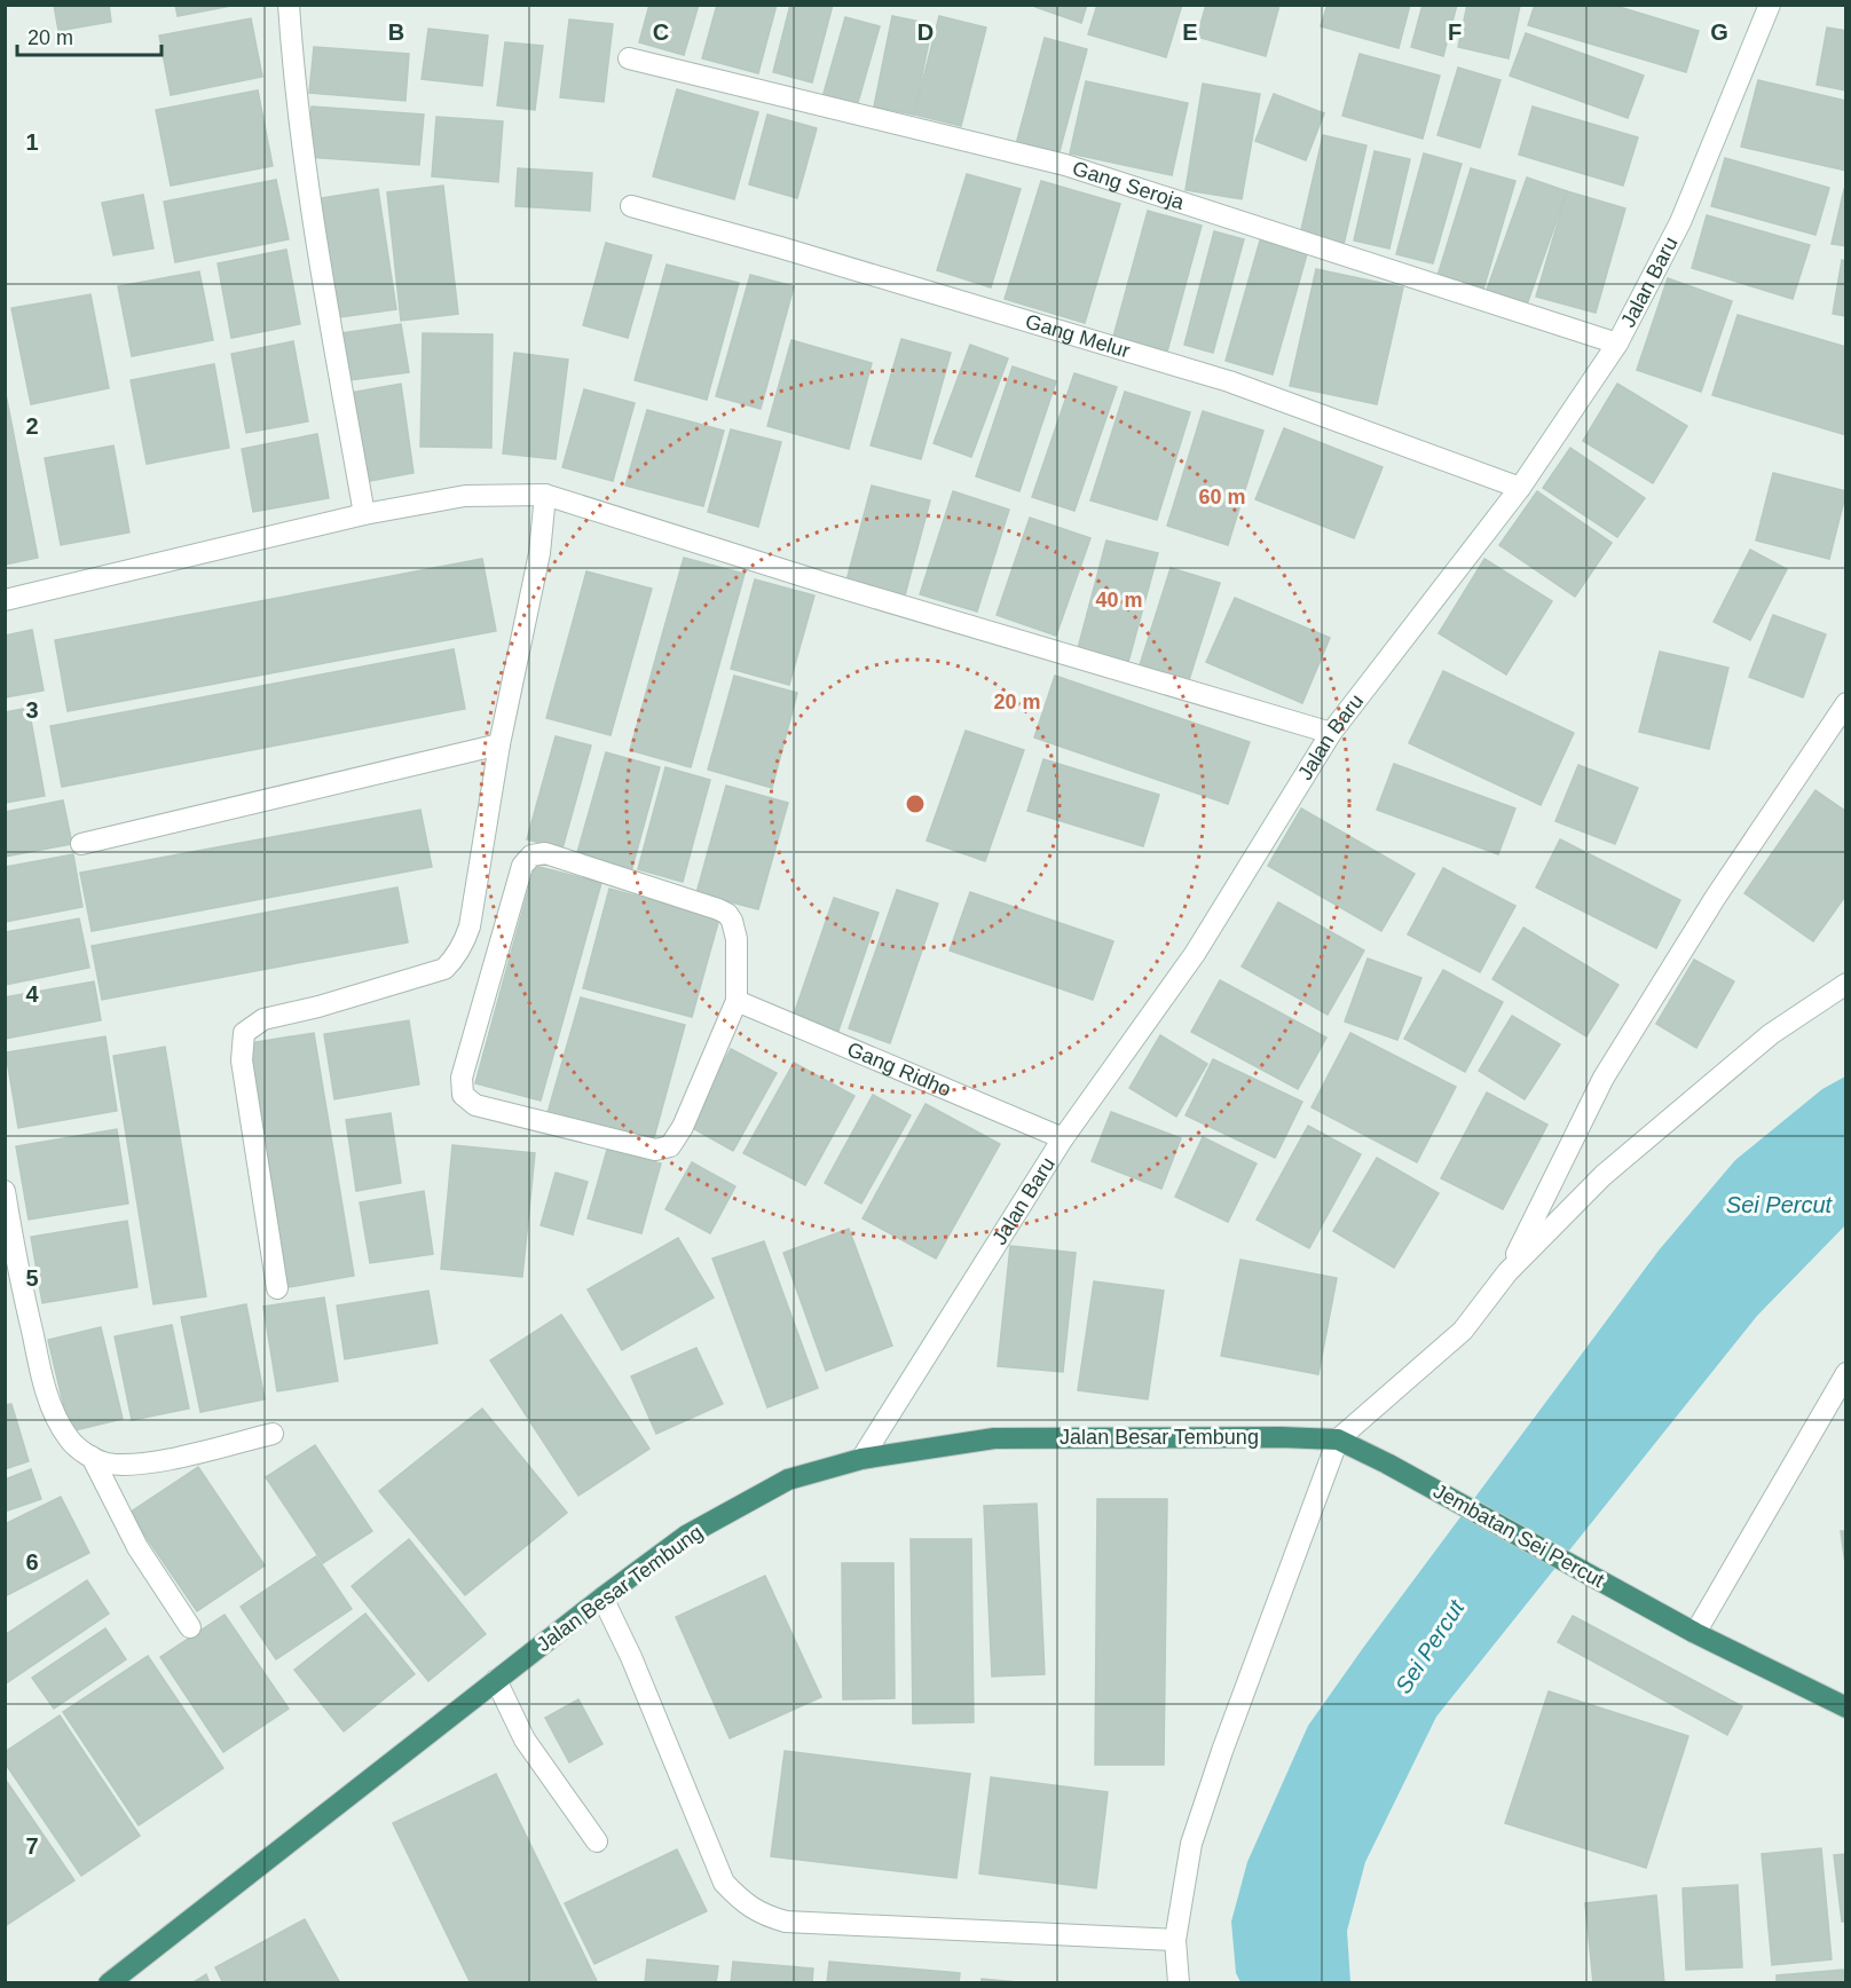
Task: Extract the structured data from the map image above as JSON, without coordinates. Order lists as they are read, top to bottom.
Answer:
{
  "streets": {
    "highway": ["Jalan Besar Tembung", "Jembatan Sei Percut"],
    "street": [
      "Gang Seroja",
      "Jalan Baru",
      "Gang Melur",
      "Gang Ridho"
    ]
  },
  "crossings": [
    ["Gang Seroja", "Jalan Baru"],
    ["Jalan Baru", "Gang Melur"],
    ["Jalan Baru", "Gang Ridho"],
    ["Jalan Baru", "Jalan Besar Tembung"],
    ["Jalan Besar Tembung", "Jembatan Sei Percut"]
  ],
  "water": ["Sei Percut"],
  "scale_bar": "20 m",
  "grid": {
    "columns": [
      "B",
      "C",
      "D",
      "E",
      "F",
      "G"
    ],
    "rows": [
      "1",
      "2",
      "3",
      "4",
      "5",
      "6",
      "7"
    ]
  },
  "rings": ["60 m", "40 m", "20 m"]
}
